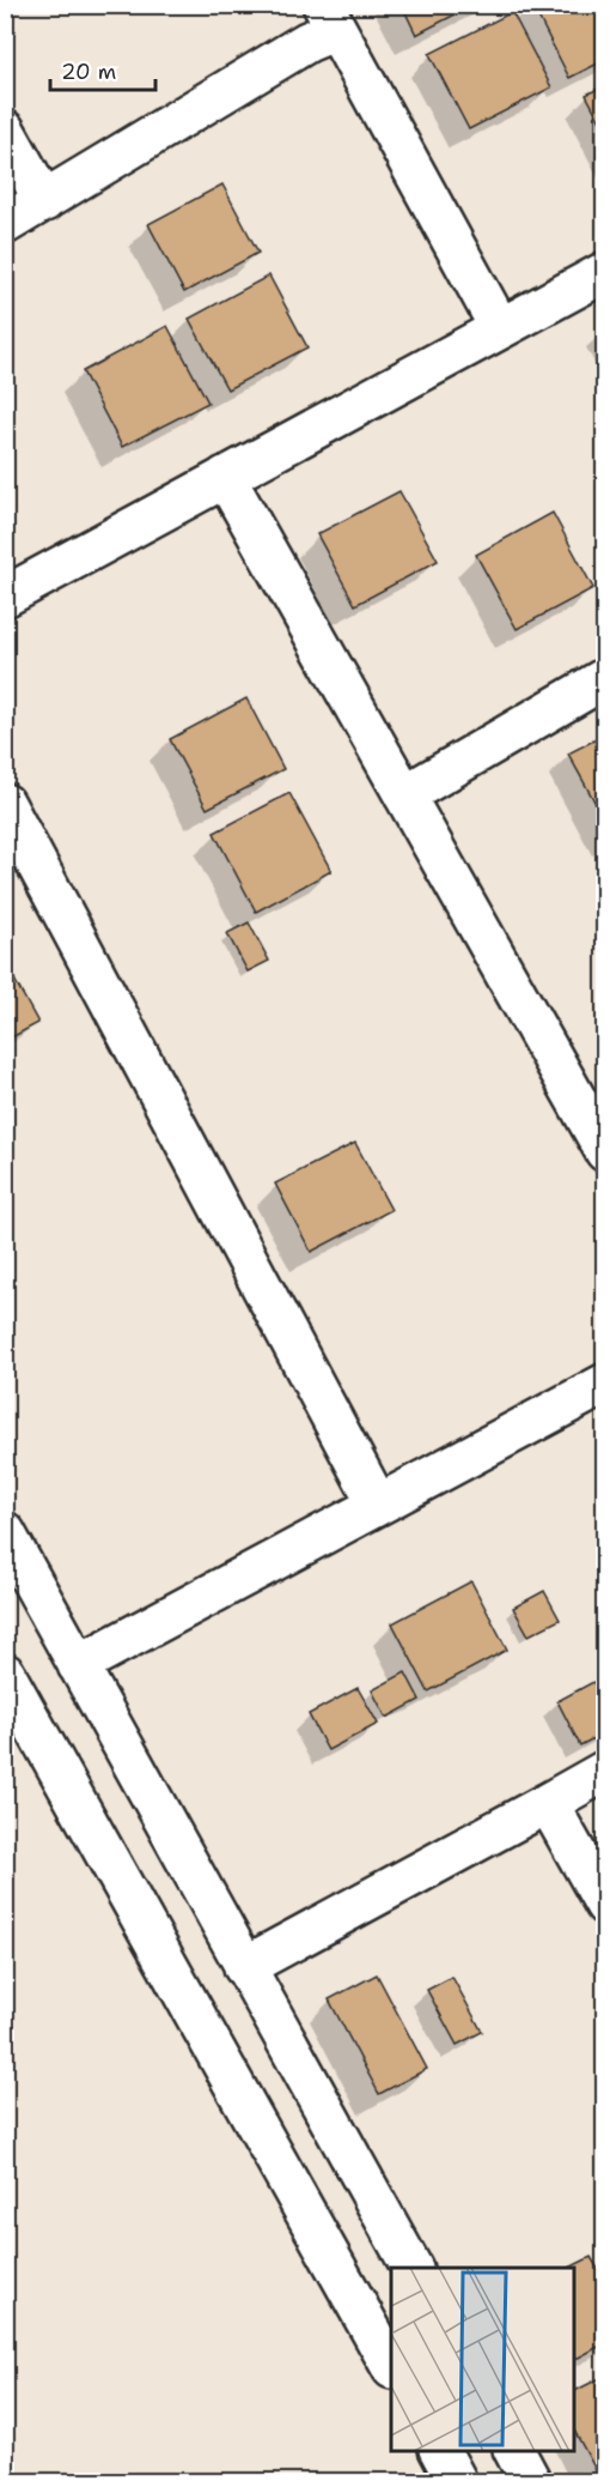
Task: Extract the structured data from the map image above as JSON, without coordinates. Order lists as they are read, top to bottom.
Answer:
{
  "scale_bar": "20 m"
}
